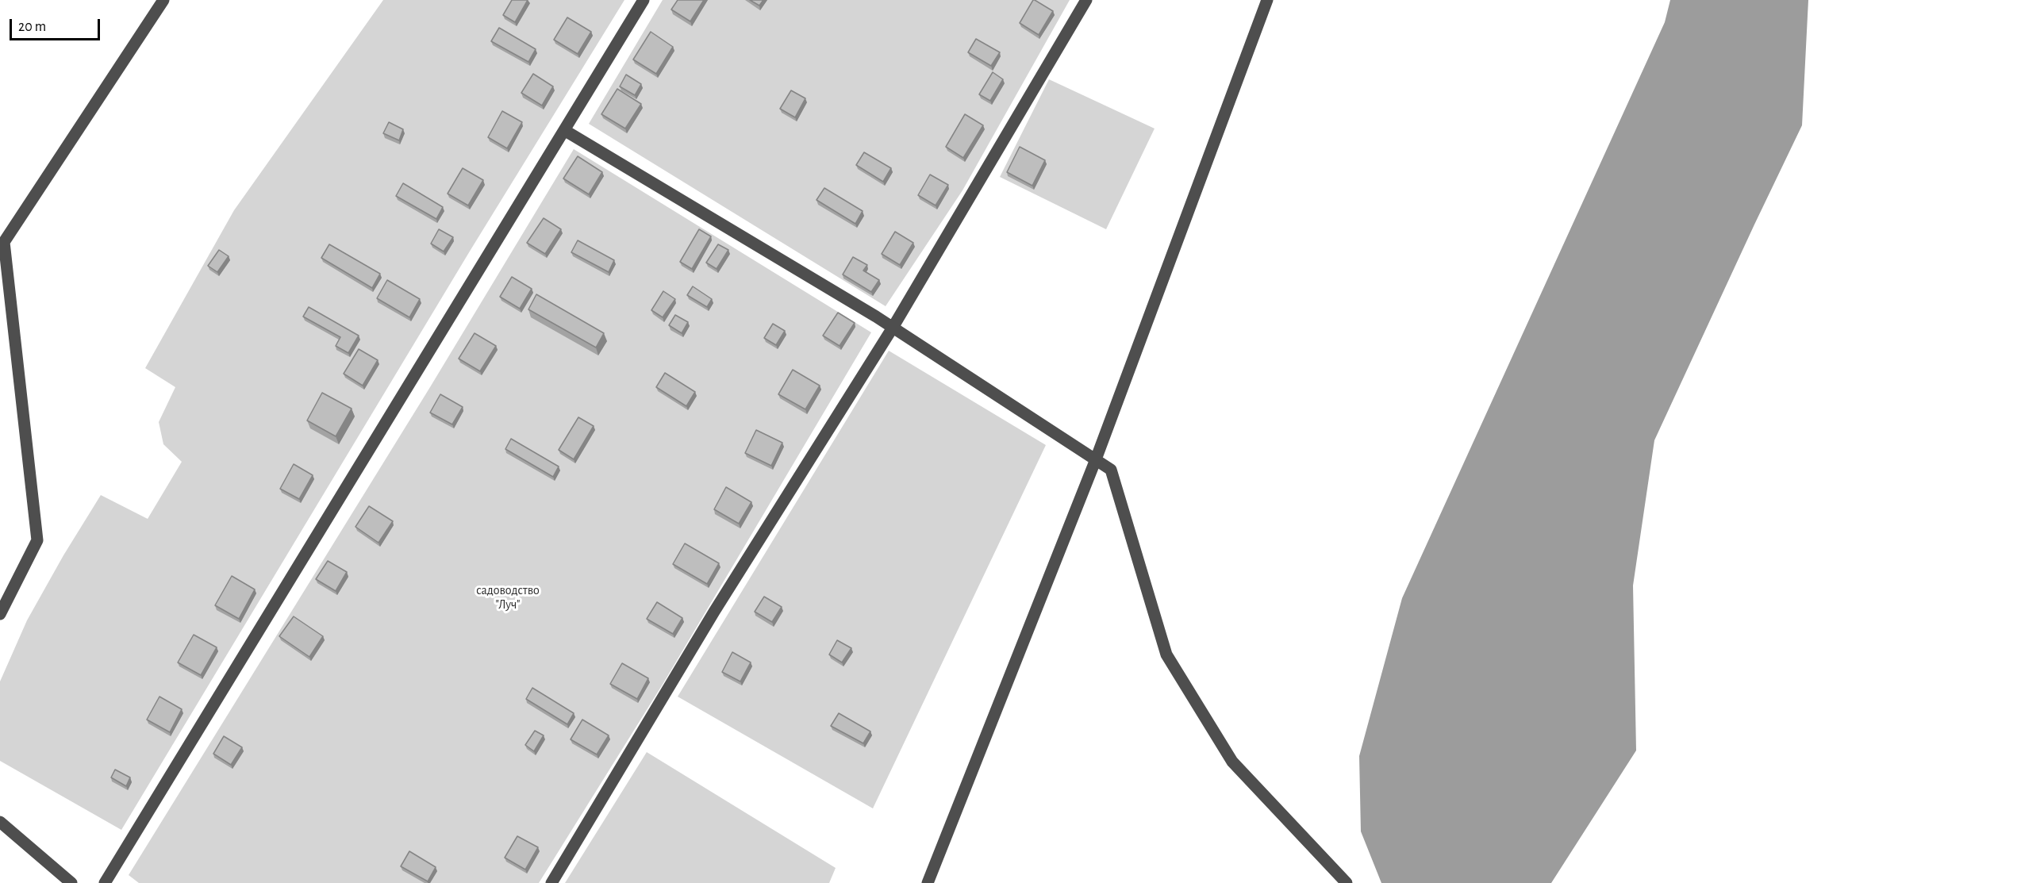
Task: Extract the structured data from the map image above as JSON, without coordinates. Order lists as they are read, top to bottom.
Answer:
{
  "parks": ["садоводство \"Луч\""],
  "scale_bar": "20 m"
}
